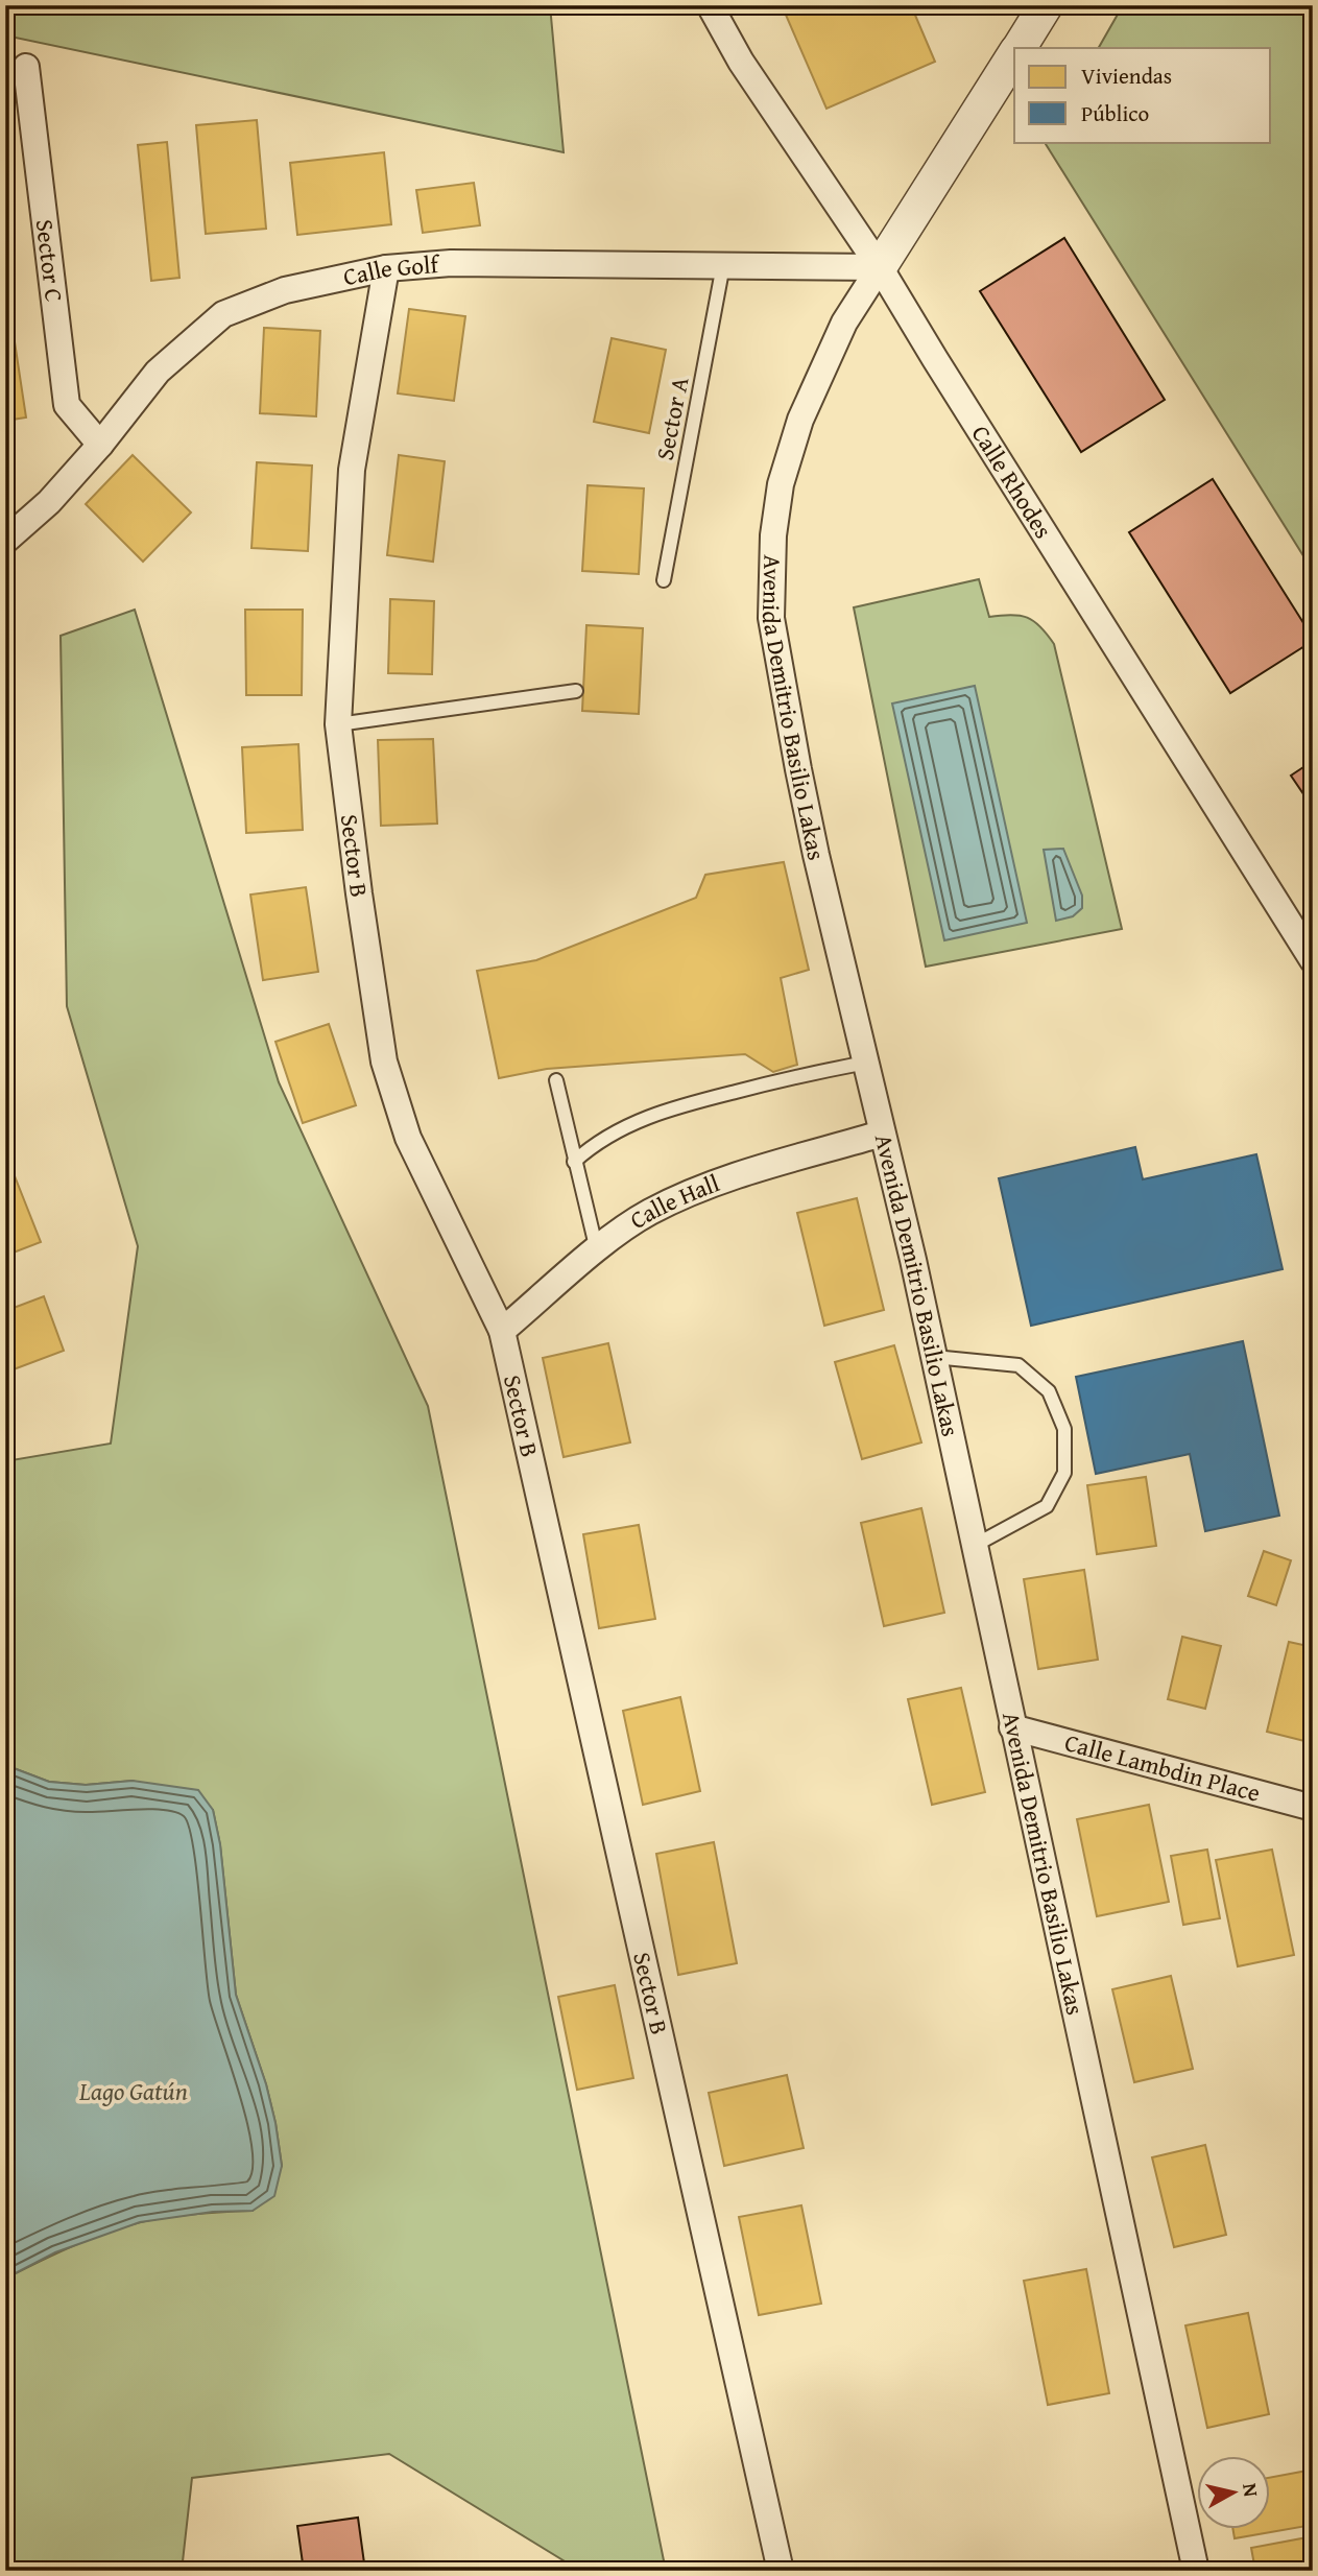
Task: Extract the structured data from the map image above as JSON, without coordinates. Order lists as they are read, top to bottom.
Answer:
{
  "streets": {
    "street": [
      "Sector C",
      "Calle Golf",
      "Calle Rhodes",
      "Avenida Demitrio Basilio Lakas",
      "Sector B",
      "Calle Hall",
      "Calle Lambdin Place"
    ],
    "lane": ["Sector A"]
  },
  "crossings": [
    ["Sector C", "Calle Golf"],
    ["Calle Golf", "Sector A"],
    ["Calle Golf", "Calle Rhodes"],
    ["Calle Golf", "Avenida Demitrio Basilio Lakas"],
    ["Calle Golf", "Sector B"],
    ["Calle Rhodes", "Avenida Demitrio Basilio Lakas"],
    ["Avenida Demitrio Basilio Lakas", "Calle Hall"],
    ["Avenida Demitrio Basilio Lakas", "Calle Lambdin Place"],
    ["Sector B", "Calle Hall"]
  ],
  "water": ["Lago Gatún"],
  "legend": ["Viviendas", "Público"],
  "north": "right"
}
